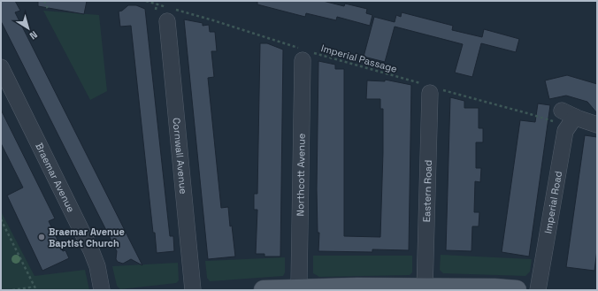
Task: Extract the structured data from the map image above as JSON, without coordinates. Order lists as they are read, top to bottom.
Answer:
{
  "streets": {
    "street": [
      "Cornwall Avenue",
      "Northcott Avenue",
      "Braemar Avenue",
      "Eastern Road",
      "Imperial Road"
    ],
    "path": ["Imperial Passage"]
  },
  "crossings": [
    ["Imperial Passage", "Cornwall Avenue"],
    ["Imperial Passage", "Northcott Avenue"],
    ["Imperial Passage", "Eastern Road"],
    ["Imperial Passage", "Imperial Road"]
  ],
  "places": ["Braemar Avenue Baptist Church"],
  "north": "bottom right"
}
